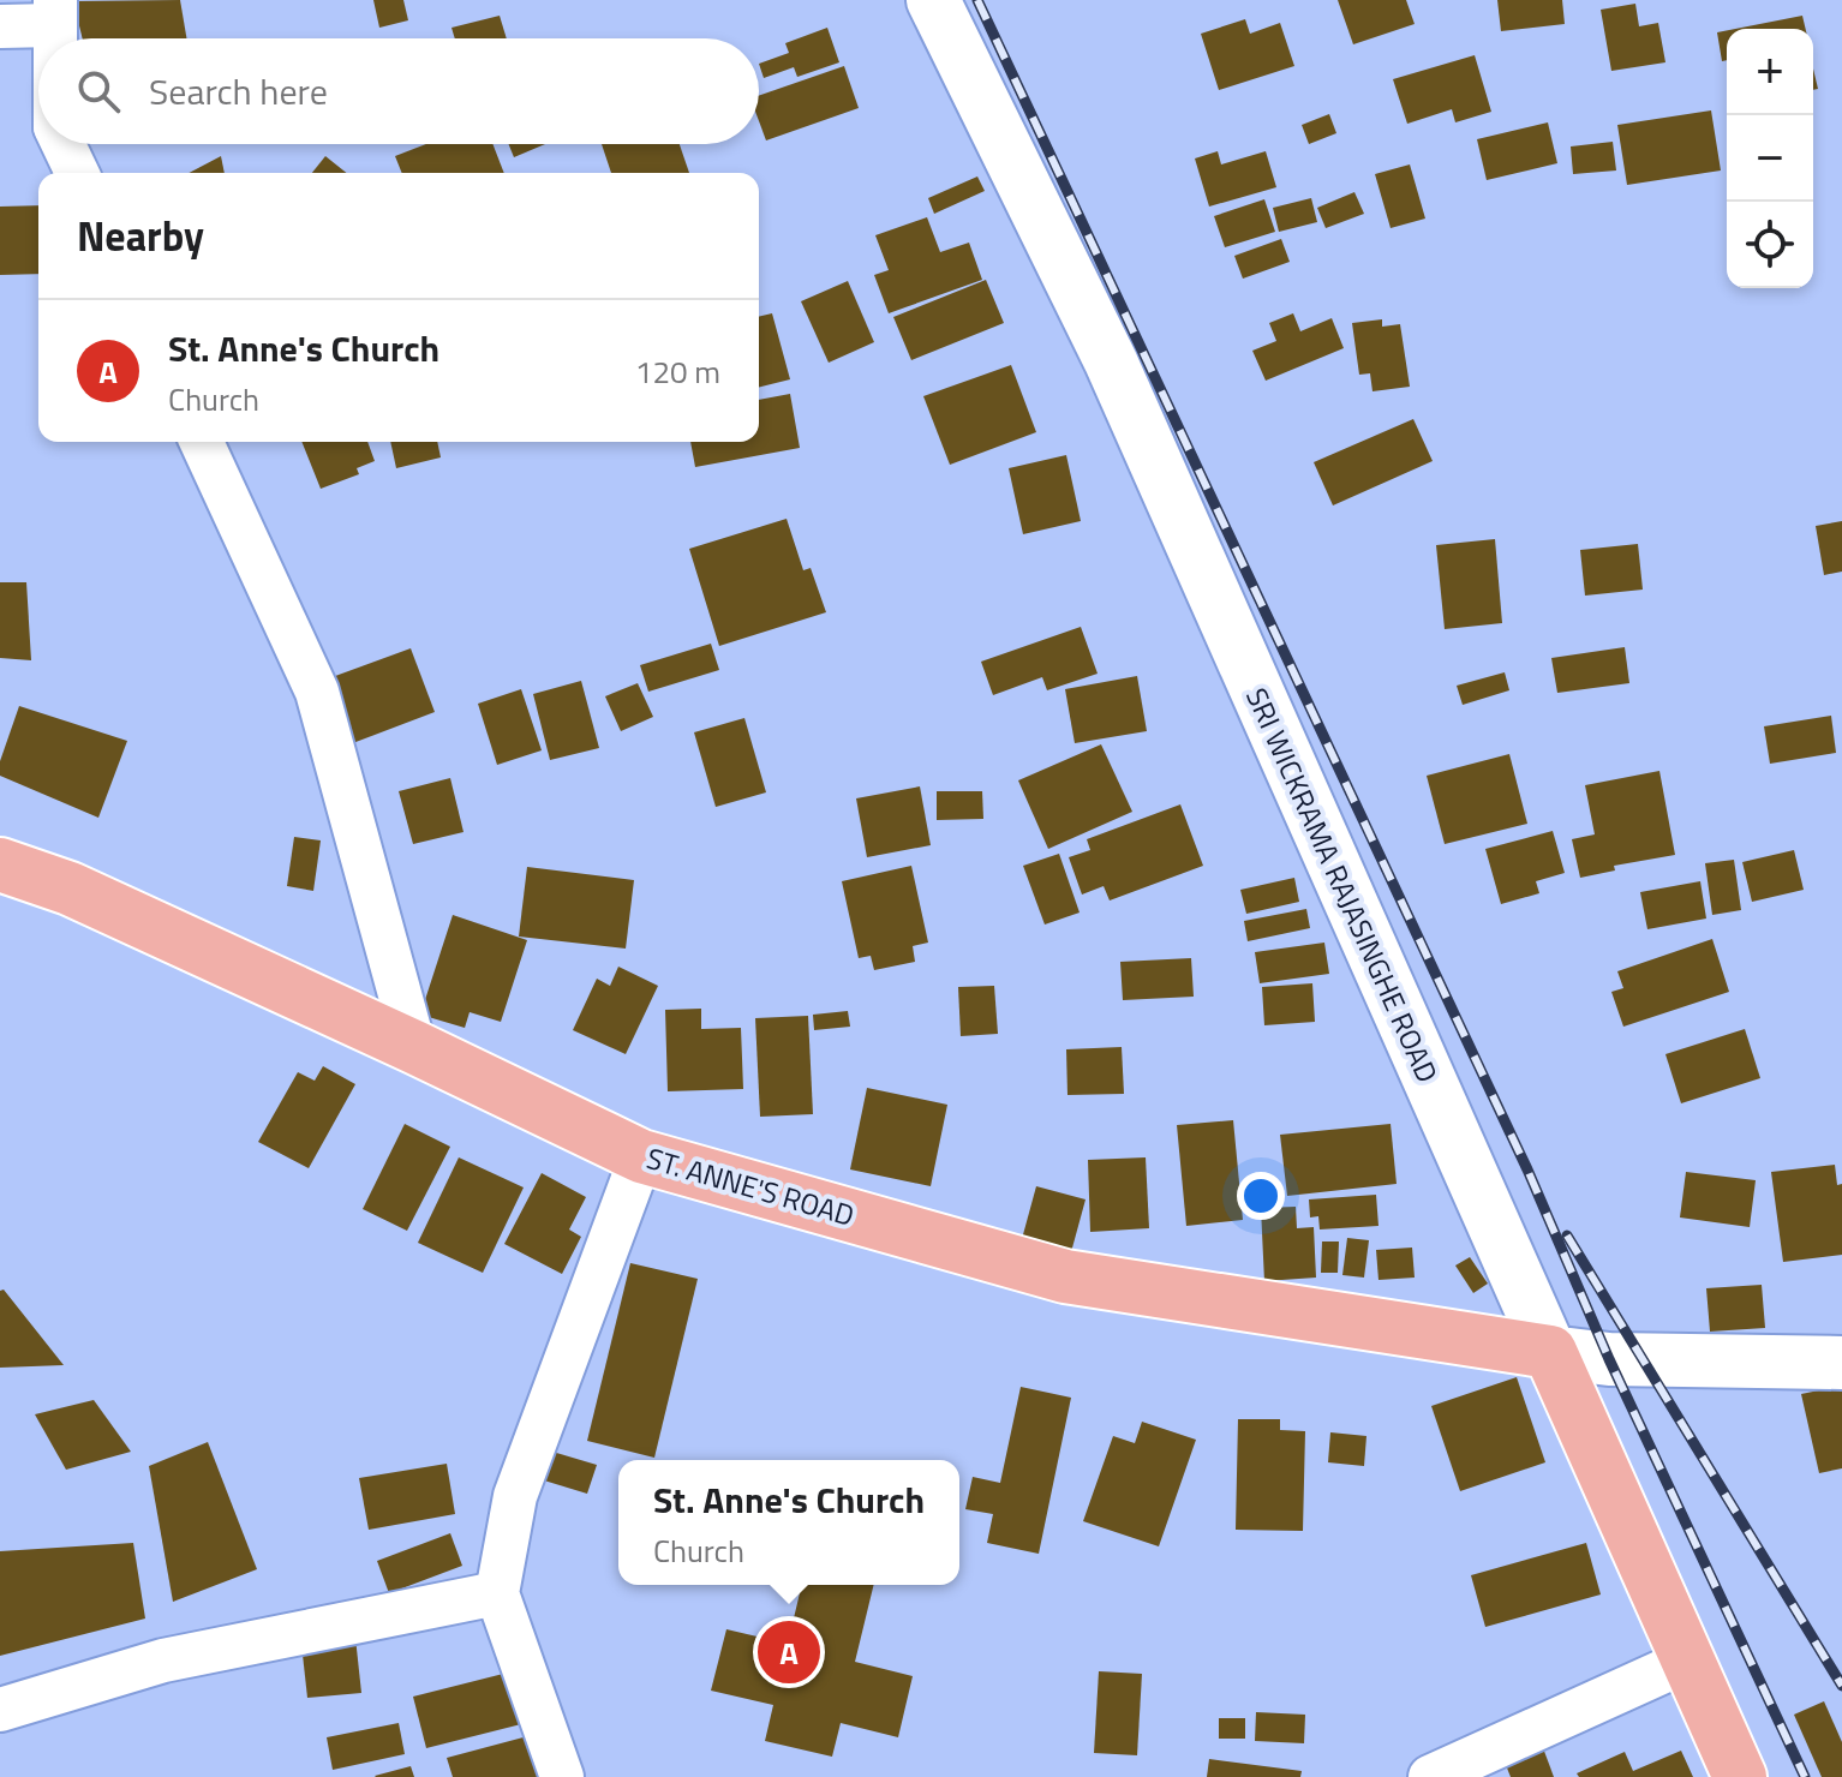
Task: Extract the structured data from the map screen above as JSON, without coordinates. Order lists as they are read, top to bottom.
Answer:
{
  "streets": {
    "main road": ["SRI WICKRAMA RAJASINGHE ROAD", "ST. ANNE'S ROAD"]
  },
  "crossings": [
    ["SRI WICKRAMA RAJASINGHE ROAD", "ST. ANNE'S ROAD"]
  ],
  "page": {
    "map_buttons": ["+", "−"],
    "search": "Search here",
    "heading": "Nearby",
    "list": [
      {
        "mark": "A",
        "name": "St. Anne's Church",
        "note": "Church",
        "value": "120 m"
      }
    ],
    "popup": ["St. Anne's Church", "Church"],
    "pins": "A"
  }
}
